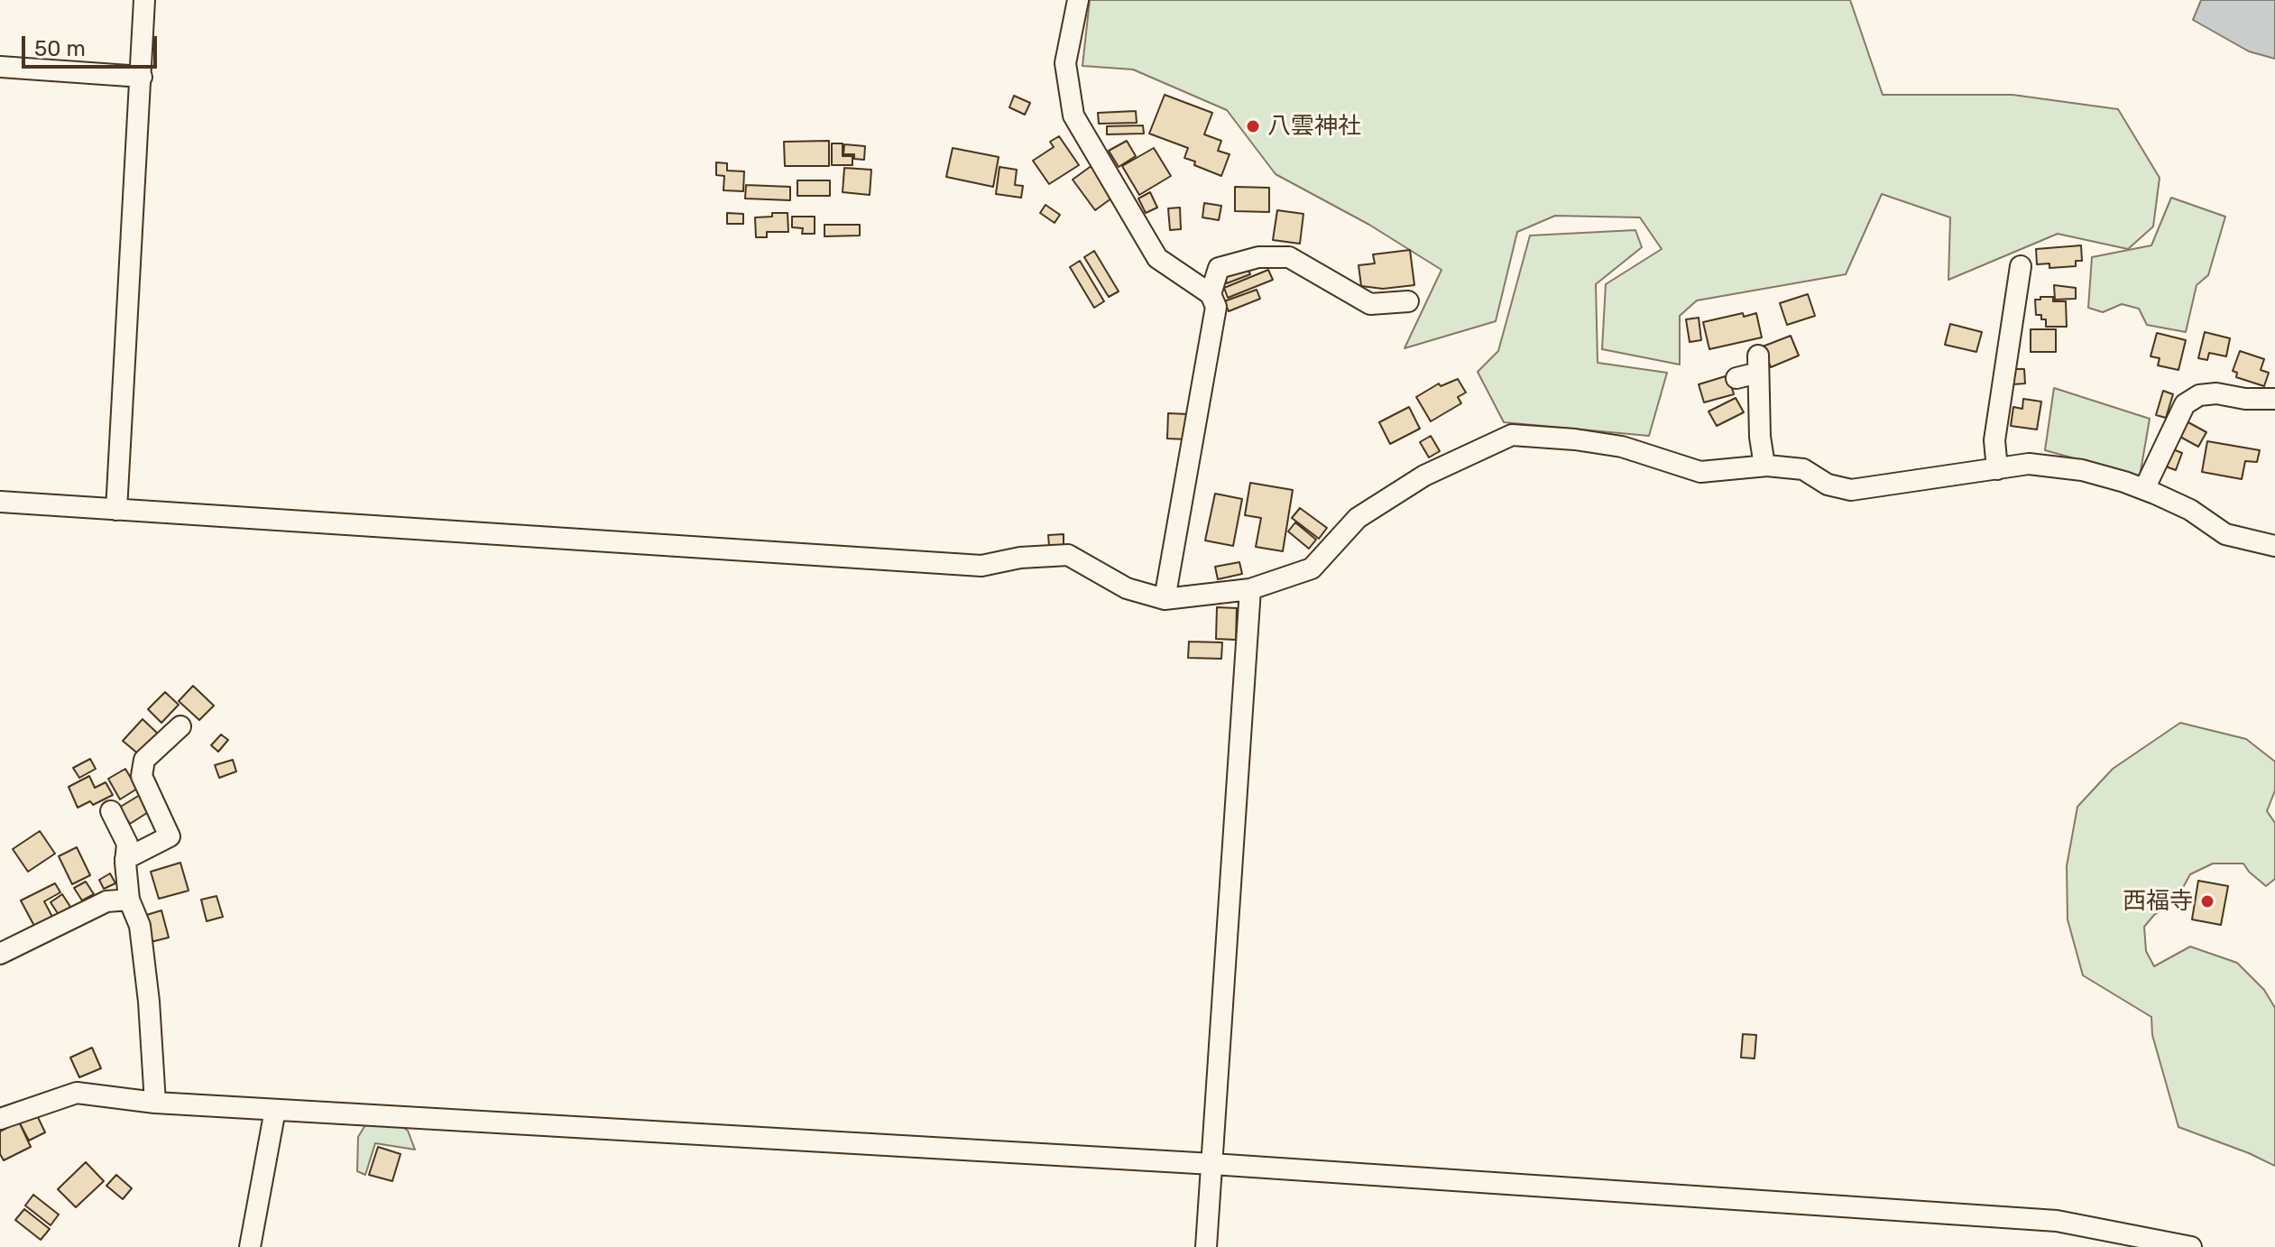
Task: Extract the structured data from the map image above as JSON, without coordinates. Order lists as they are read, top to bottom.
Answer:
{
  "places": ["八雲神社", "西福寺"],
  "scale_bar": "50 m"
}
